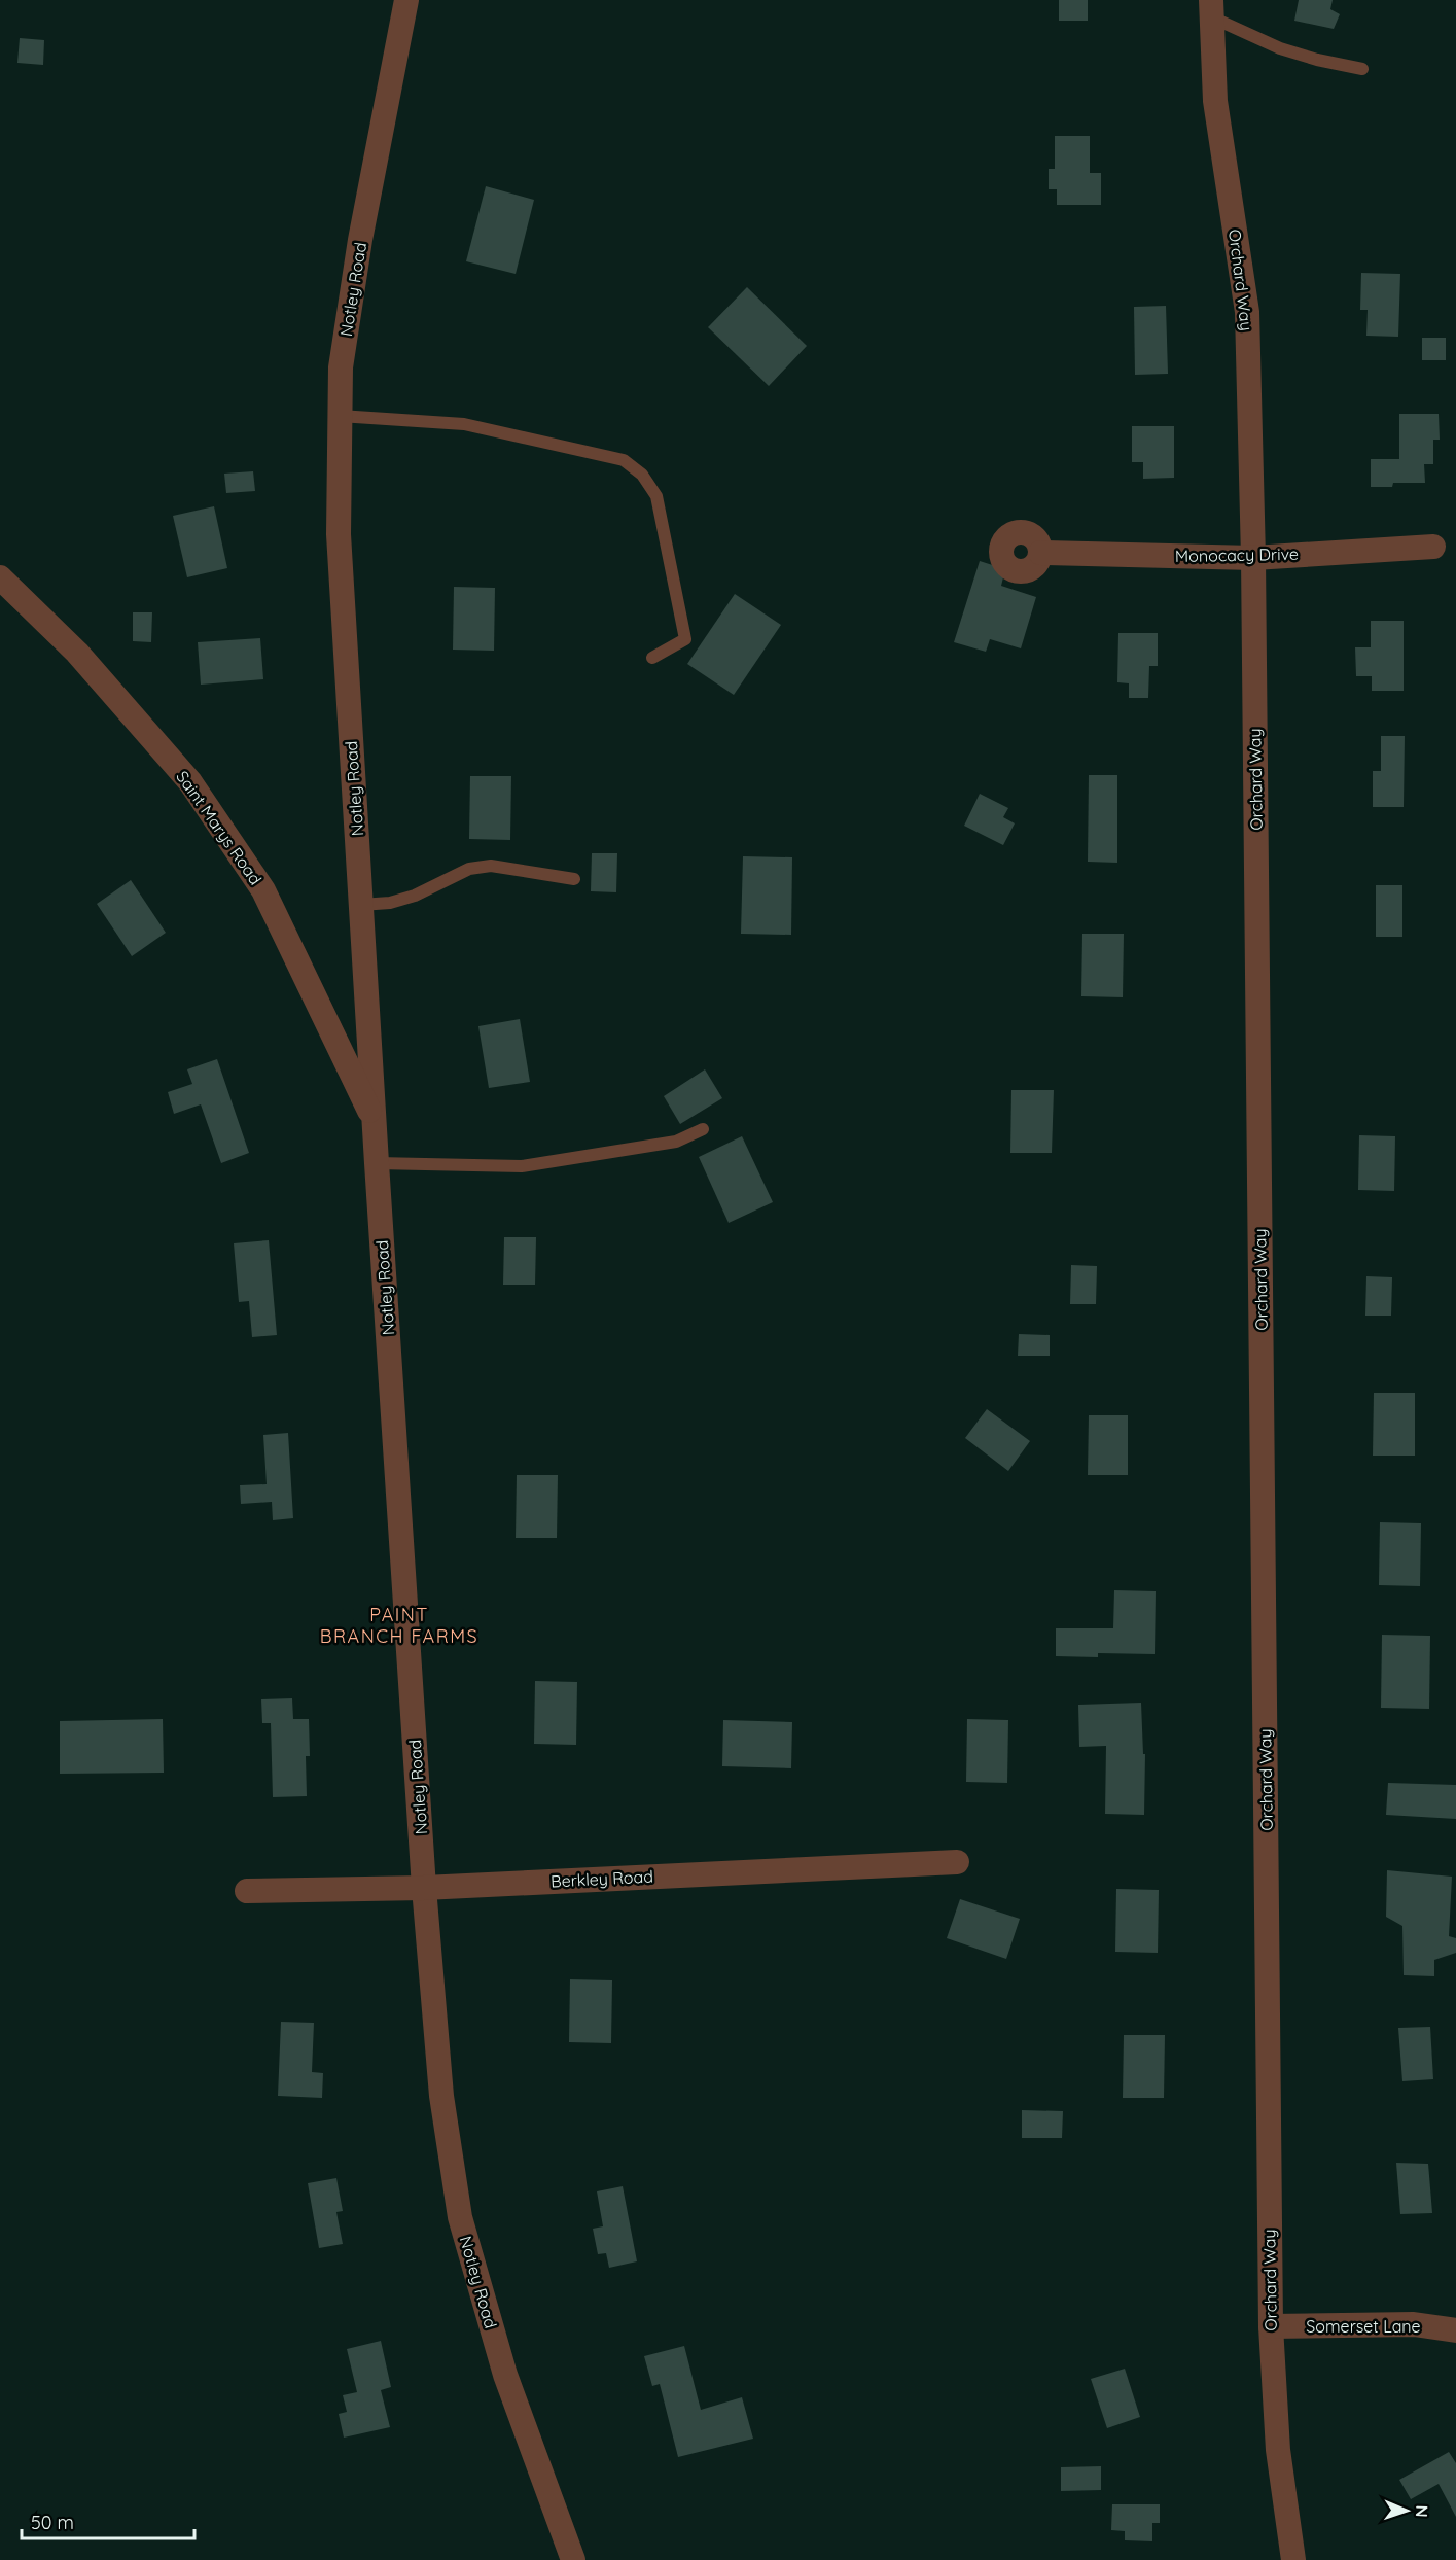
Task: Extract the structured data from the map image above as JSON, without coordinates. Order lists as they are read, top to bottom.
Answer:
{
  "streets": {
    "street": [
      "Orchard Way",
      "Notley Road",
      "Monocacy Drive",
      "Saint Marys Road",
      "Berkley Road",
      "Somerset Lane"
    ]
  },
  "crossings": [
    ["Orchard Way", "Monocacy Drive"],
    ["Orchard Way", "Somerset Lane"],
    ["Notley Road", "Saint Marys Road"],
    ["Notley Road", "Berkley Road"]
  ],
  "districts": ["PAINT BRANCH FARMS"],
  "scale_bar": "50 m",
  "north": "right"
}
